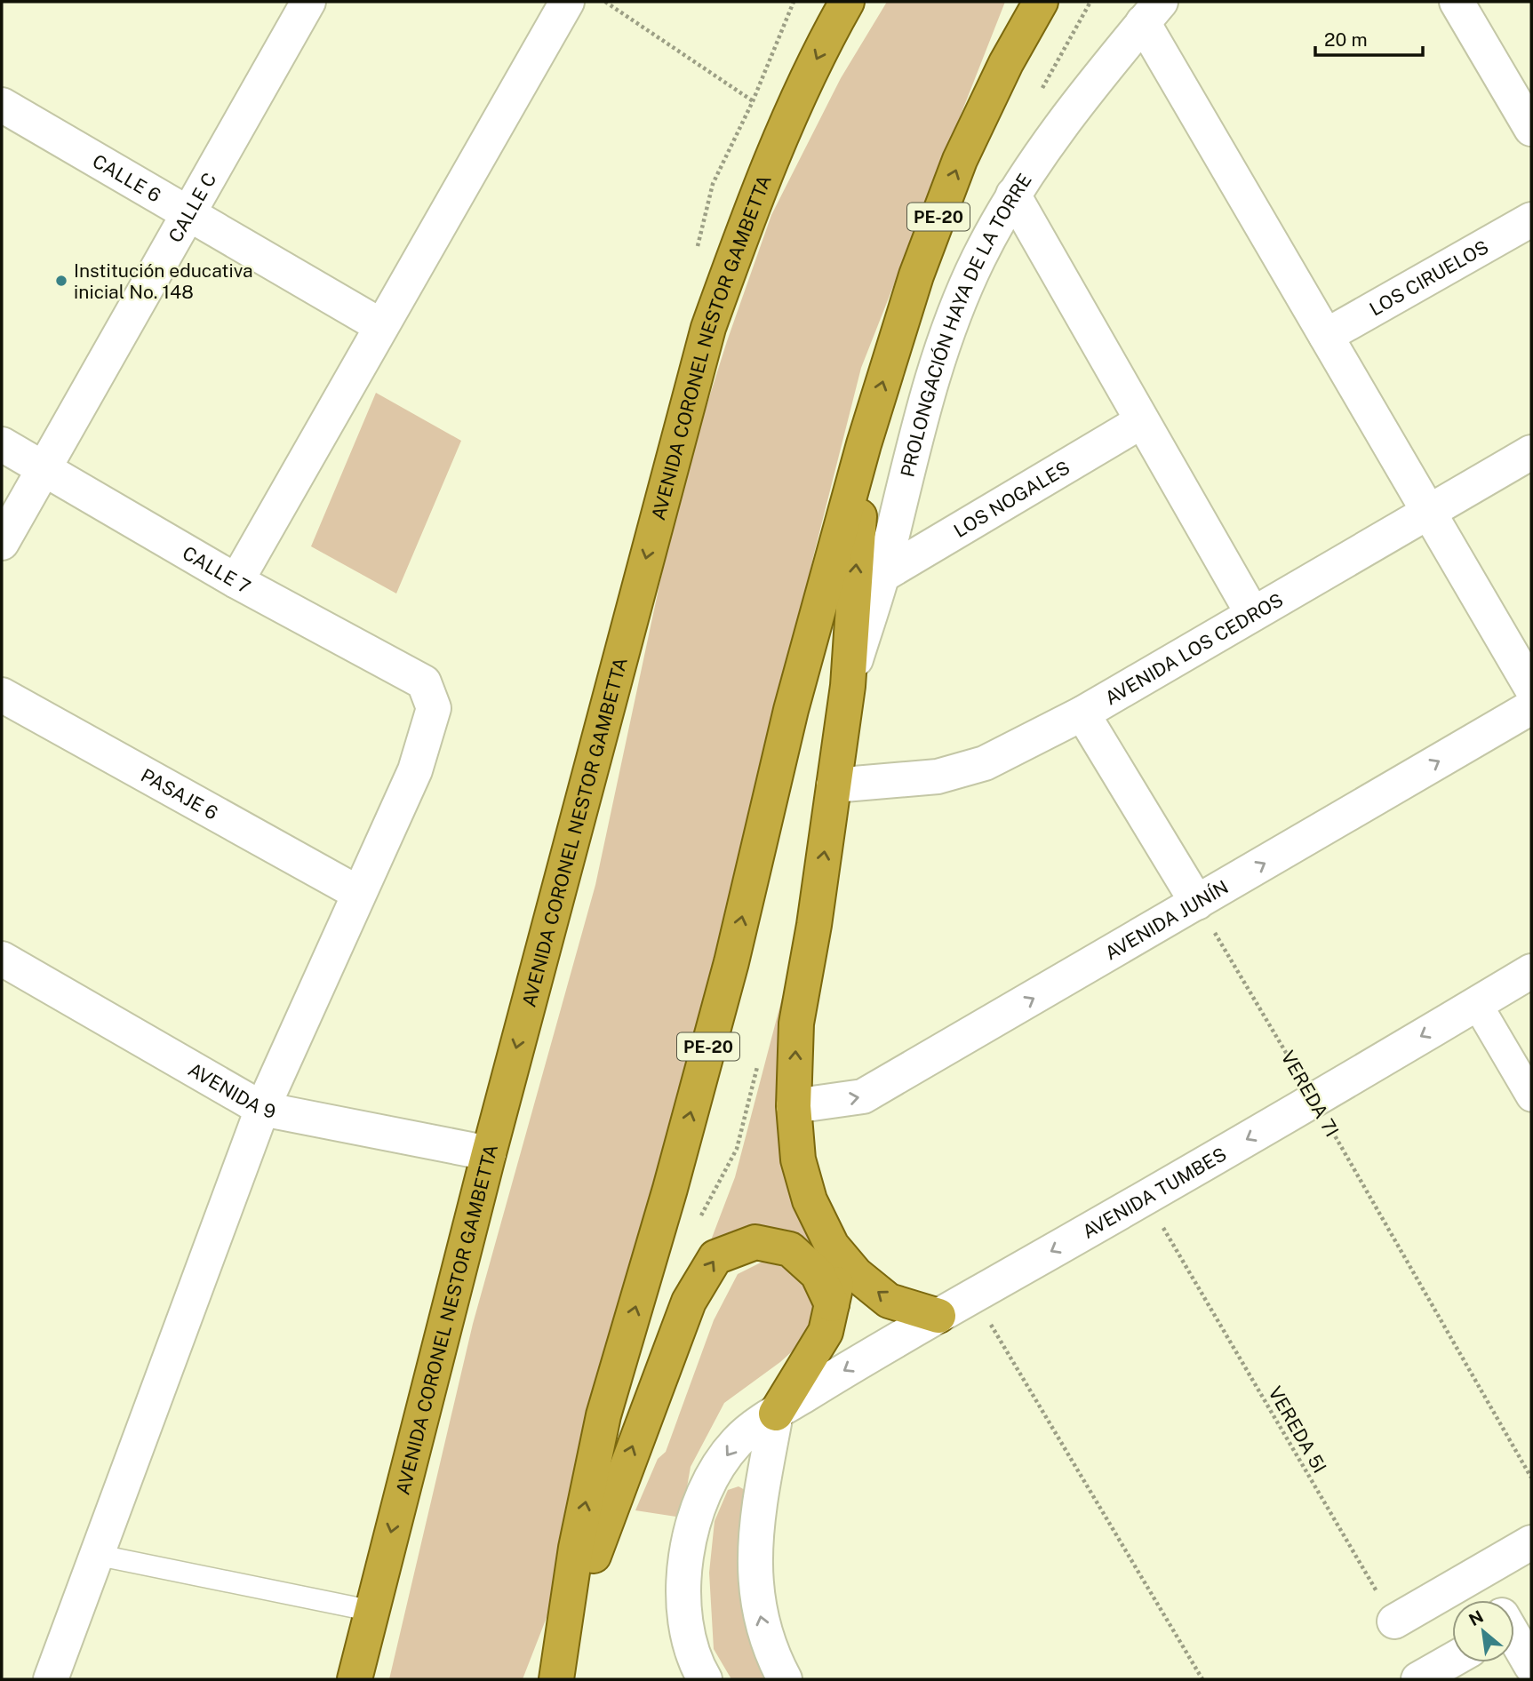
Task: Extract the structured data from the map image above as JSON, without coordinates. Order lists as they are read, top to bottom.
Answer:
{
  "streets": {
    "highway": ["PE-20", "AVENIDA CORONEL NESTOR GAMBETTA"],
    "street": [
      "CALLE 6",
      "CALLE C",
      "LOS CIRUELOS",
      "PROLONGACIÓN HAYA DE LA TORRE",
      "LOS NOGALES",
      "CALLE 7",
      "AVENIDA LOS CEDROS",
      "PASAJE 6",
      "AVENIDA JUNÍN",
      "AVENIDA 9",
      "AVENIDA TUMBES"
    ],
    "path": ["VEREDA 7I", "VEREDA 5I"]
  },
  "crossings": [
    ["CALLE 6", "CALLE C"],
    ["CALLE C", "CALLE 7"],
    ["PROLONGACIÓN HAYA DE LA TORRE", "LOS NOGALES"],
    ["AVENIDA CORONEL NESTOR GAMBETTA", "AVENIDA 9"],
    ["CALLE 7", "PASAJE 6"],
    ["AVENIDA JUNÍN", "VEREDA 7I"],
    ["VEREDA 7I", "AVENIDA TUMBES"],
    ["AVENIDA TUMBES", "VEREDA 5I"]
  ],
  "one_way": ["AVENIDA JUNÍN", "AVENIDA TUMBES"],
  "places": ["Institución educativa inicial No. 148"],
  "scale_bar": "20 m",
  "north": "top left"
}
